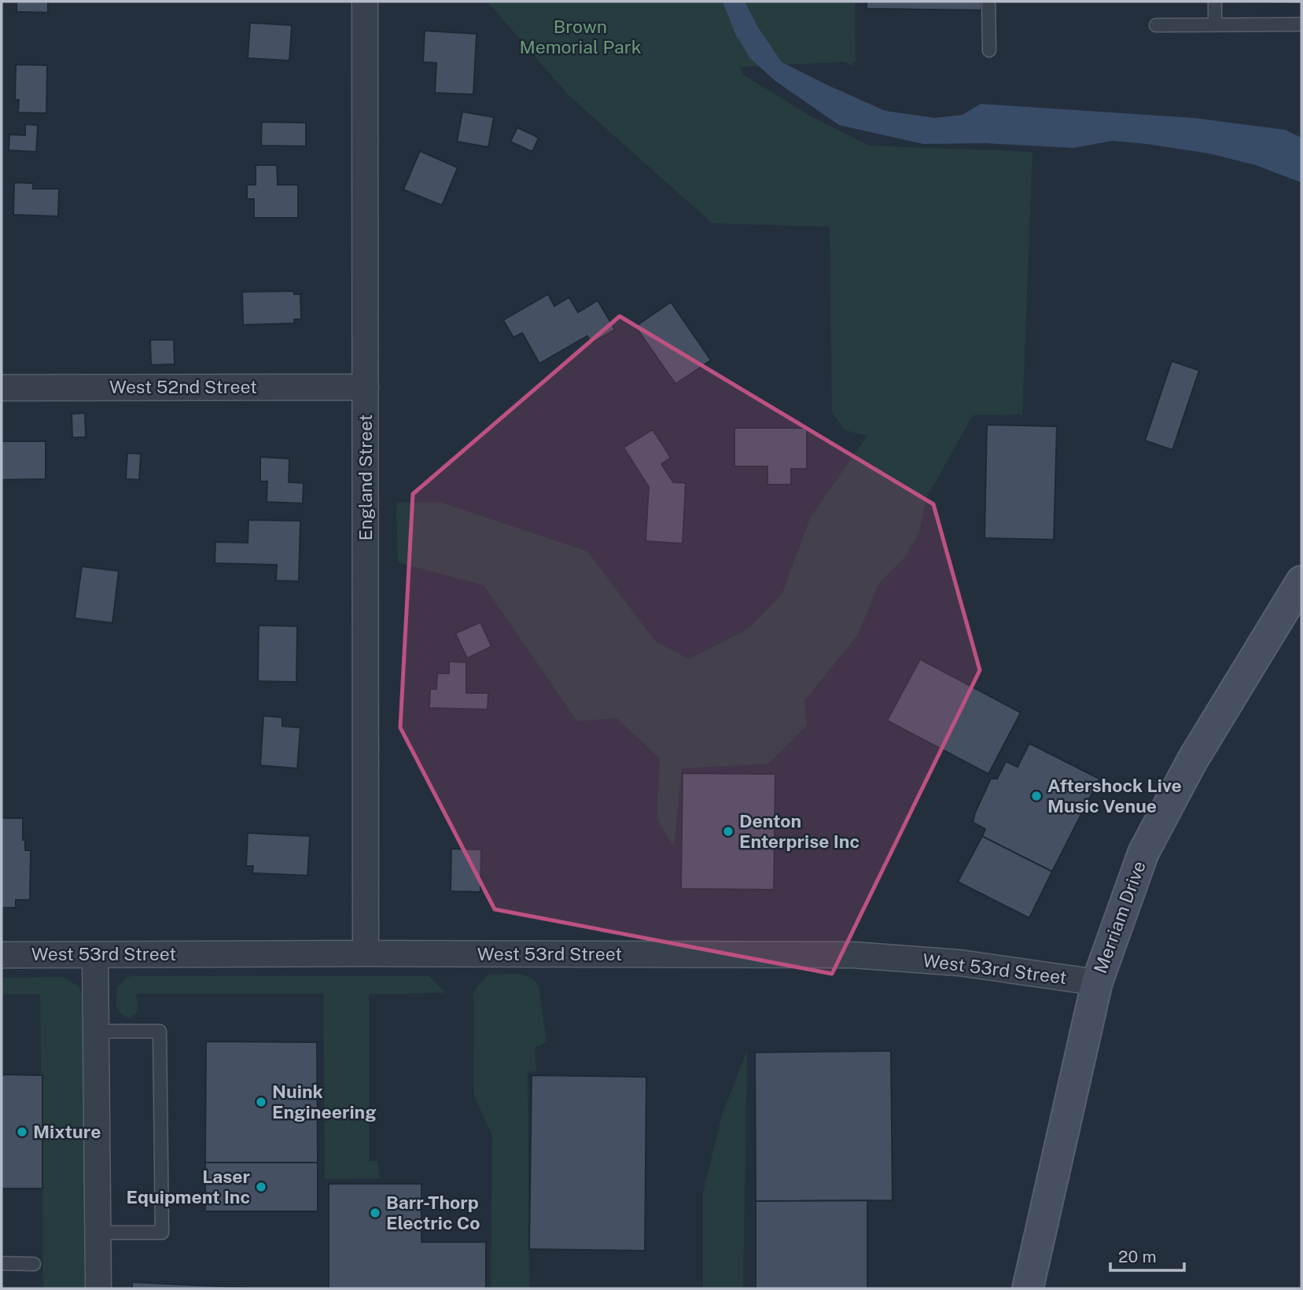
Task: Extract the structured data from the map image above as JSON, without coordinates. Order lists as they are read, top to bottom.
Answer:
{
  "streets": {
    "main road": ["Merriam Drive"],
    "street": ["West 52nd Street", "England Street", "West 53rd Street"]
  },
  "crossings": [
    ["West 52nd Street", "England Street"],
    ["England Street", "West 53rd Street"],
    ["Merriam Drive", "West 53rd Street"]
  ],
  "parks": ["Brown Memorial Park"],
  "places": [
    "Aftershock Live Music Venue",
    "Denton Enterprise Inc",
    "Nuink Engineering",
    "Mixture",
    "Laser Equipment Inc",
    "Barr-Thorp Electric Co"
  ],
  "scale_bar": "20 m"
}
